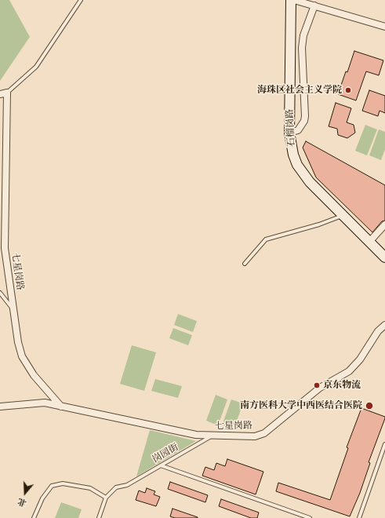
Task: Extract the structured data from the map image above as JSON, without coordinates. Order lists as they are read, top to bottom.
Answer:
{
  "streets": {
    "main road": ["石榴岗路"],
    "street": ["七星岗路"],
    "lane": ["岗园街"]
  },
  "crossings": [
    ["七星岗路", "岗园街"]
  ],
  "places": ["海珠区社会主义学院", "京东物流", "南方医科大学中西医结合医院"],
  "north": "bottom"
}
